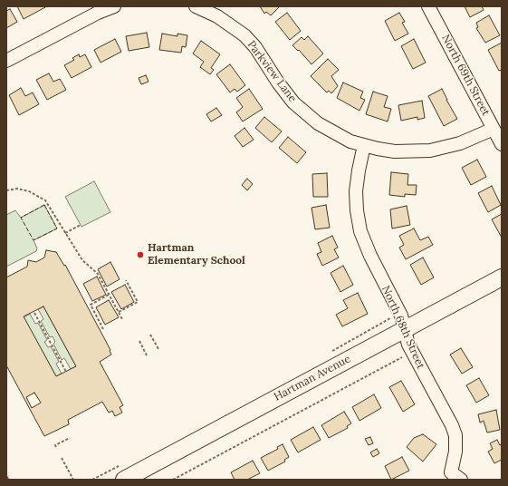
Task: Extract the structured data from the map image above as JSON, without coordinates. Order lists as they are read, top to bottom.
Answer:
{
  "streets": {
    "main road": ["Hartman Avenue"],
    "street": ["Parkview Lane", "North 69th Street", "North 68th Street"]
  },
  "crossings": [
    ["Parkview Lane", "North 69th Street"],
    ["Parkview Lane", "North 68th Street"],
    ["North 68th Street", "Hartman Avenue"]
  ],
  "places": ["Hartman Elementary School"]
}
